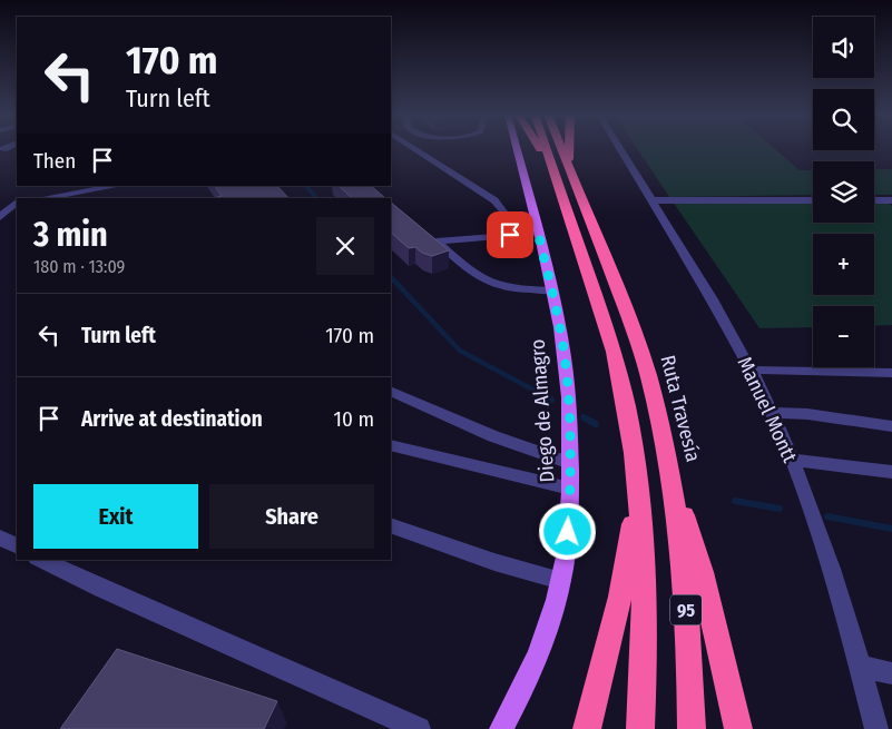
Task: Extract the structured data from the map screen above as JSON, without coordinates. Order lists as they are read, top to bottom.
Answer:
{
  "streets": {
    "highway": ["Ruta Travesía", "95"],
    "main road": ["Diego de Almagro"],
    "street": ["Manuel Montt"]
  },
  "page": {
    "map_buttons": ["+", "−"],
    "turn": ["170 m", "Turn left"],
    "then": "Then",
    "heading": ["3 min", "180 m · 13:09"],
    "list": [
      {
        "name": "Turn left",
        "value": "170 m"
      },
      {
        "name": "Arrive at destination",
        "value": "10 m"
      }
    ],
    "buttons": ["Exit", "Share"]
  }
}
